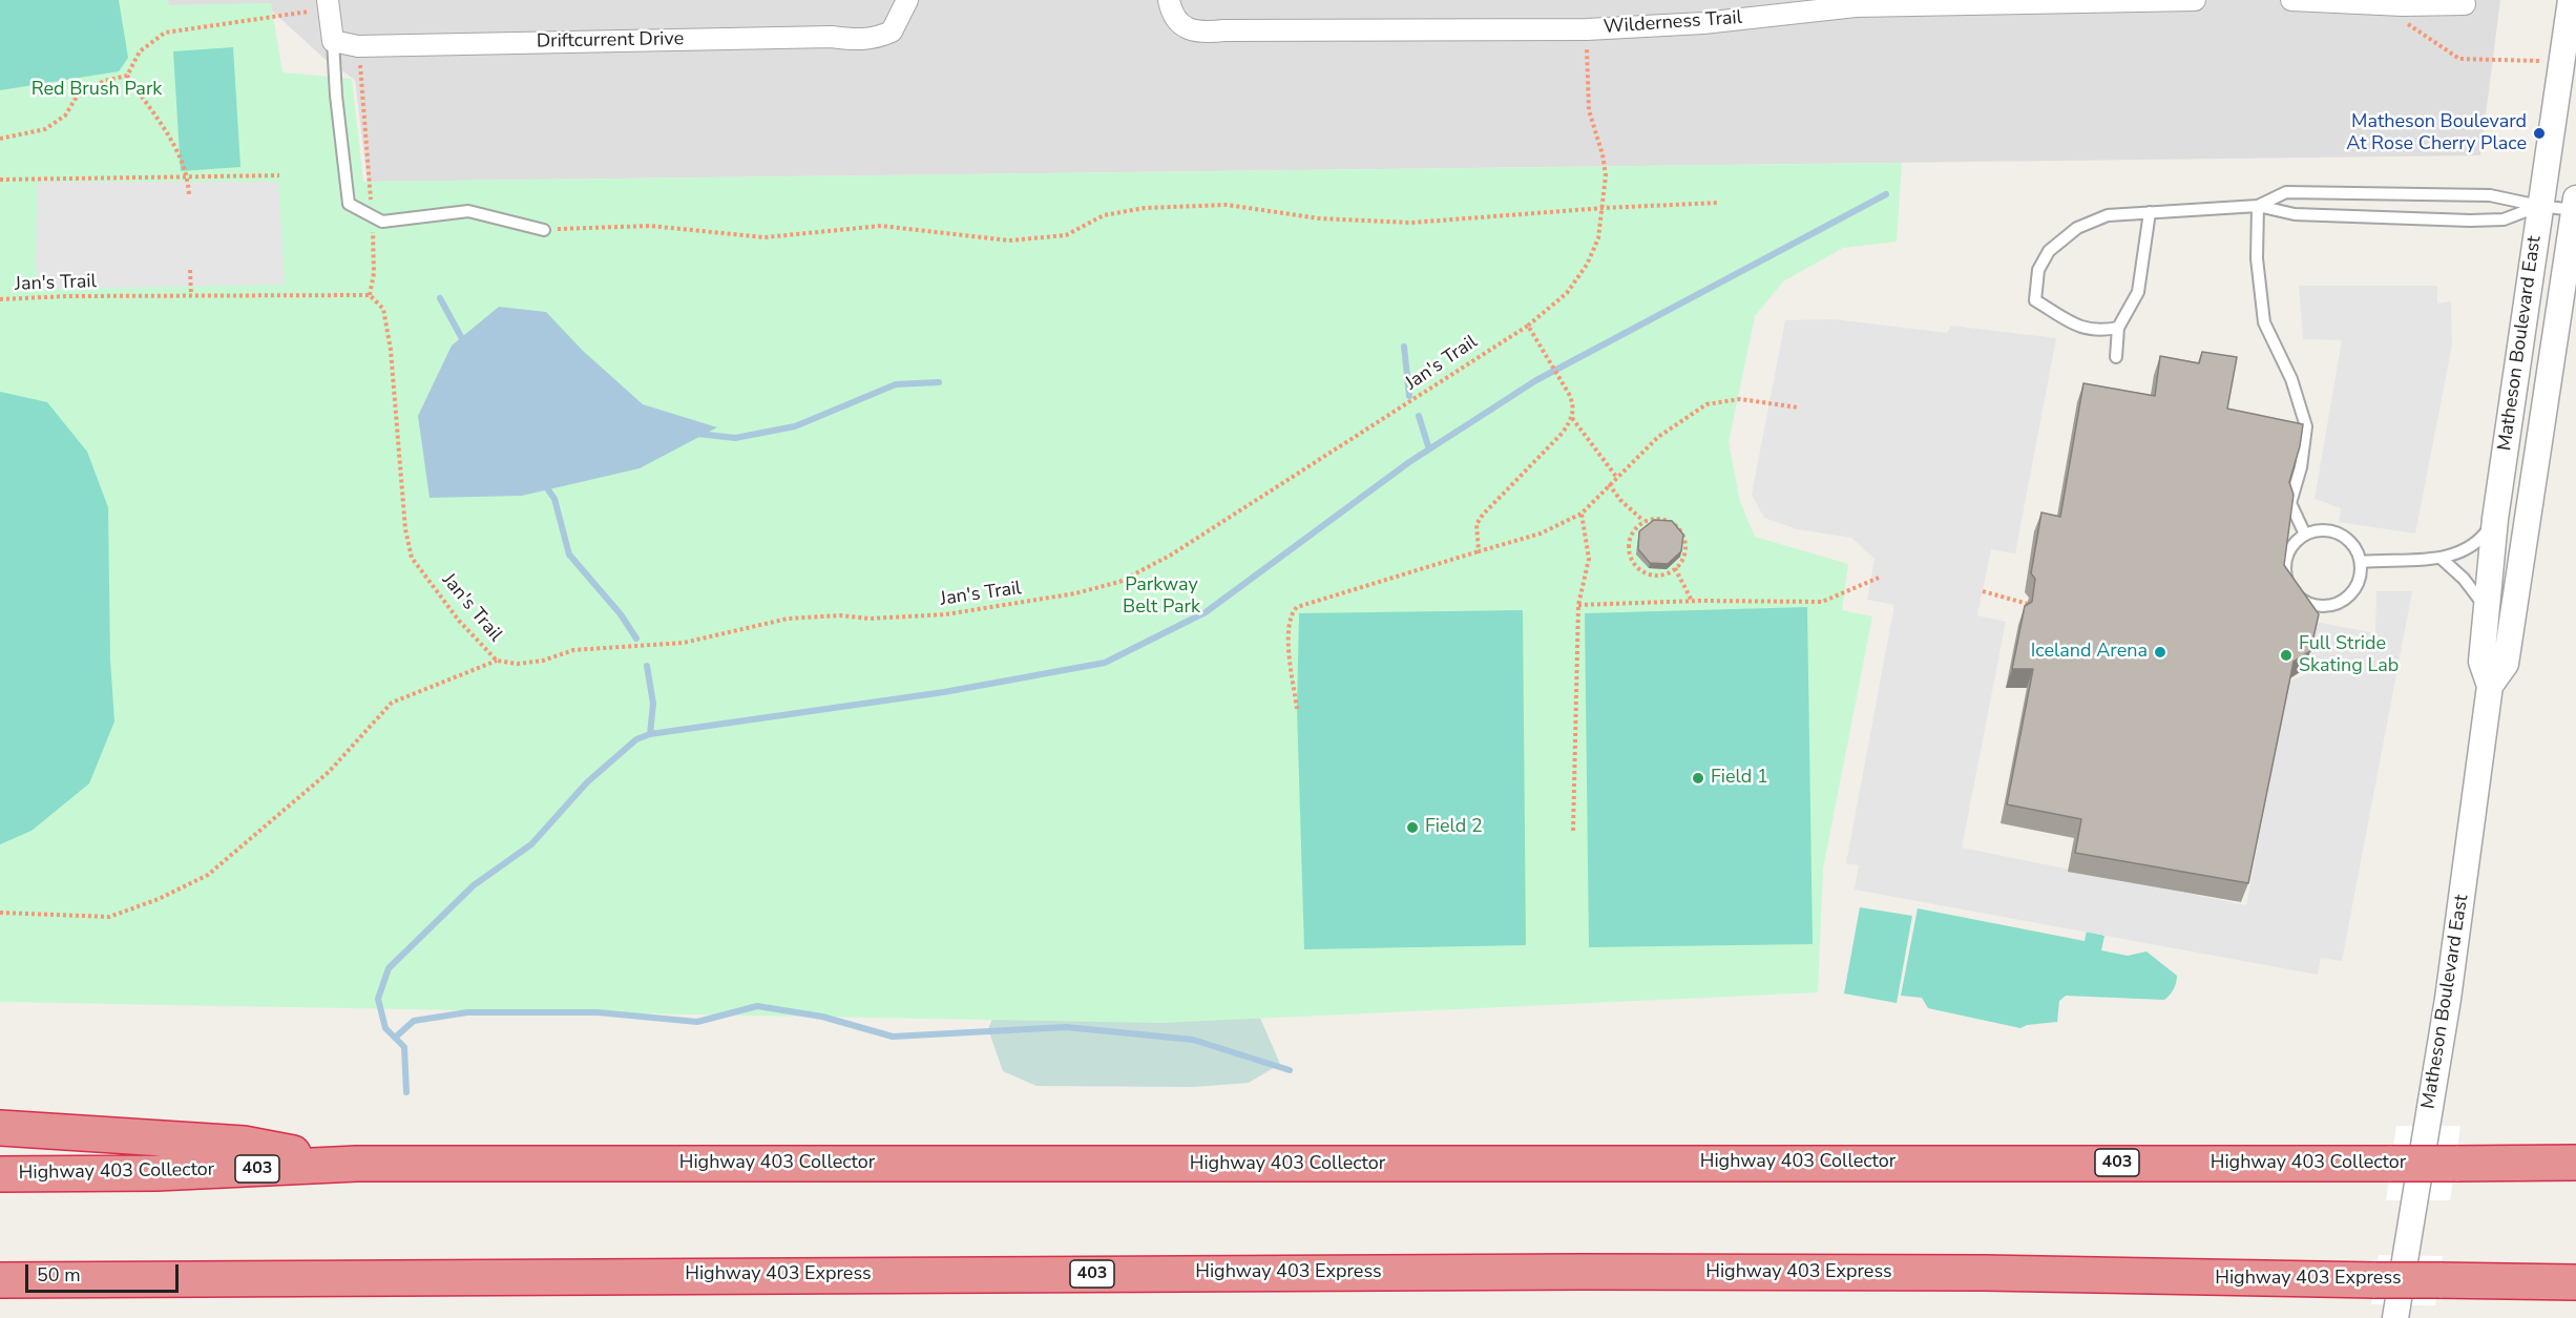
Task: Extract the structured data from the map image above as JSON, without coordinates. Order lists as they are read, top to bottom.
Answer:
{
  "streets": {
    "highway": ["Highway 403 Collector", "403", "Highway 403 Express"],
    "street": ["Wilderness Trail", "Driftcurrent Drive", "Matheson Boulevard East"],
    "path": ["Jan's Trail"]
  },
  "crossings": [
    ["Wilderness Trail", "Jan's Trail"]
  ],
  "parks": ["Red Brush Park", "Parkway Belt Park"],
  "places": [
    "Matheson Boulevard At Rose Cherry Place",
    "Iceland Arena",
    "Full Stride Skating Lab",
    "Field 1",
    "Field 2"
  ],
  "scale_bar": "50 m"
}
